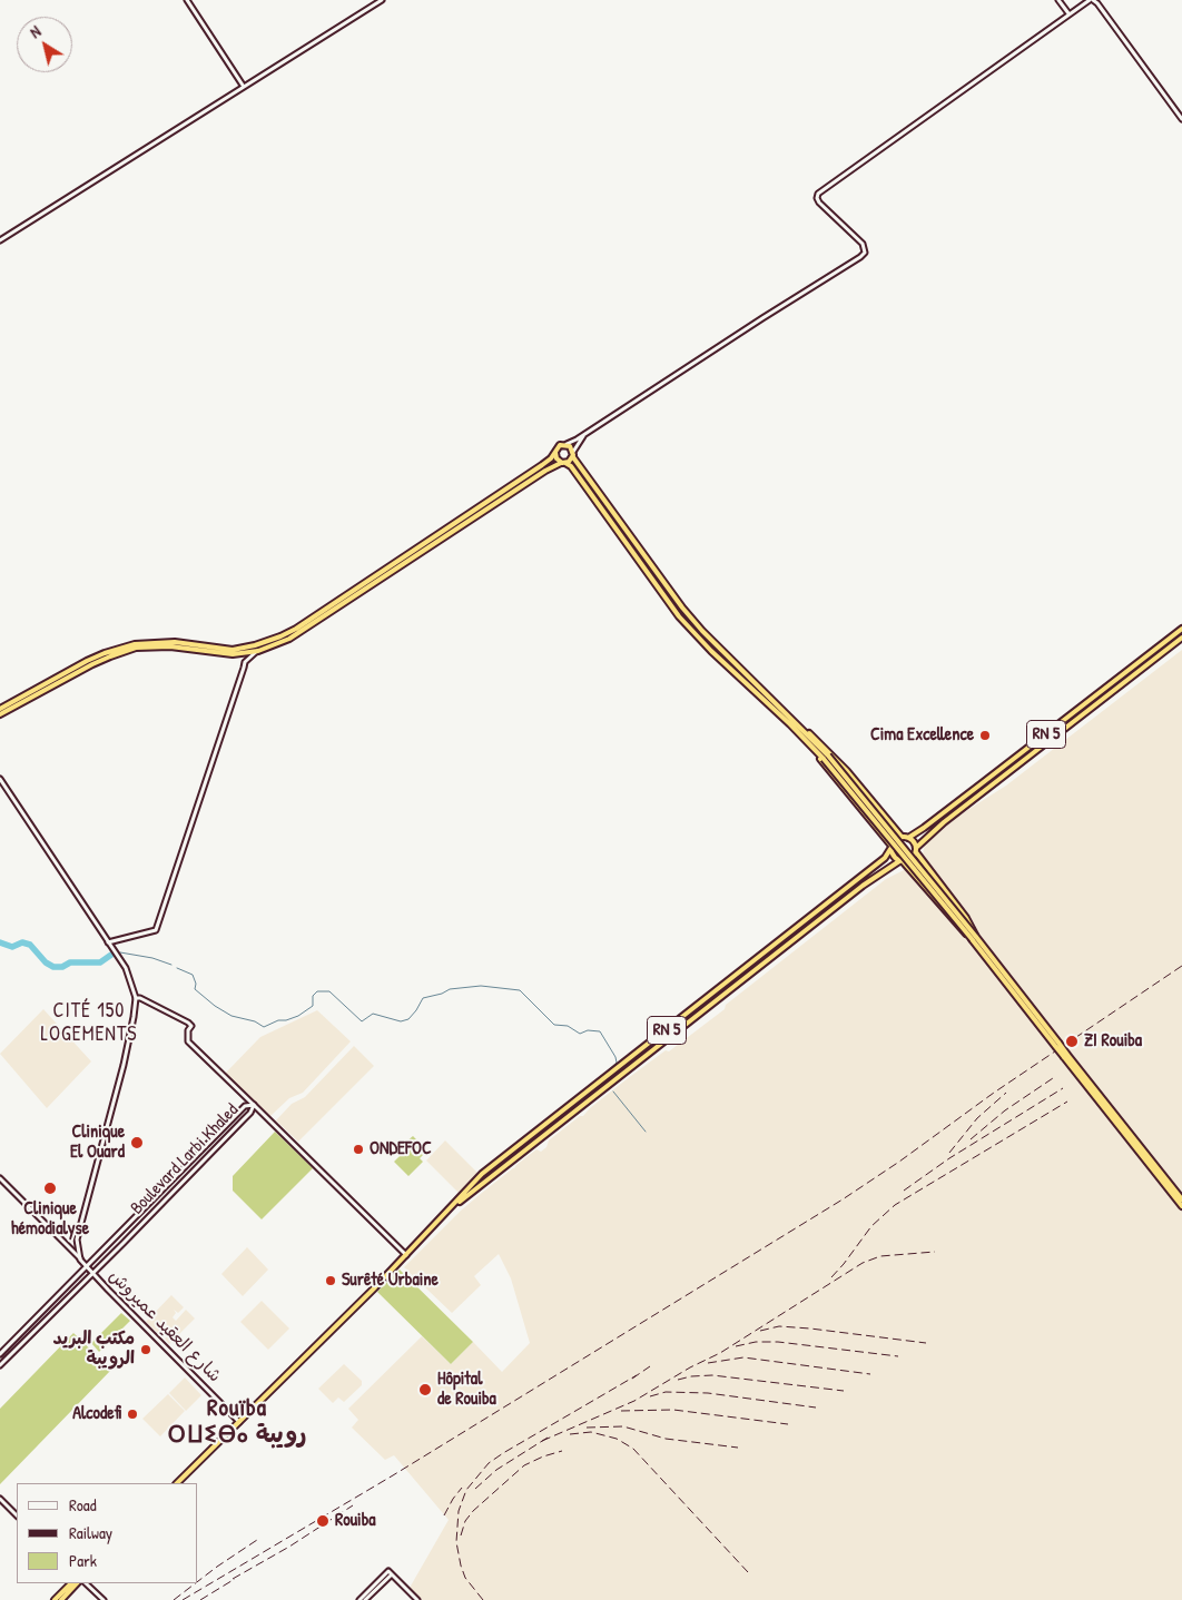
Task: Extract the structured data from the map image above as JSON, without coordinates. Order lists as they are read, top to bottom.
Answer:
{
  "streets": {
    "highway": ["RN 5"],
    "street": ["Boulevard Larbi Khaled", "شارع العقيد عميروش"]
  },
  "crossings": [
    ["RN 5", "شارع العقيد عميروش"],
    ["Boulevard Larbi Khaled", "شارع العقيد عميروش"]
  ],
  "districts": ["CITÉ 150 LOGEMENTS", "Rouïba ⵔⵡⵉⴱⴰ رويبة"],
  "places": [
    "Cima Excellence",
    "ZI Rouiba",
    "Clinique El Ouard",
    "ONDEFOC",
    "Clinique hémodialyse",
    "Surêté Urbaine",
    "مكتب البريد الرويبة",
    "Hôpital de Rouiba",
    "Alcodefi",
    "Rouiba"
  ],
  "legend": ["Road", "Railway", "Park"],
  "north": "top left"
}
